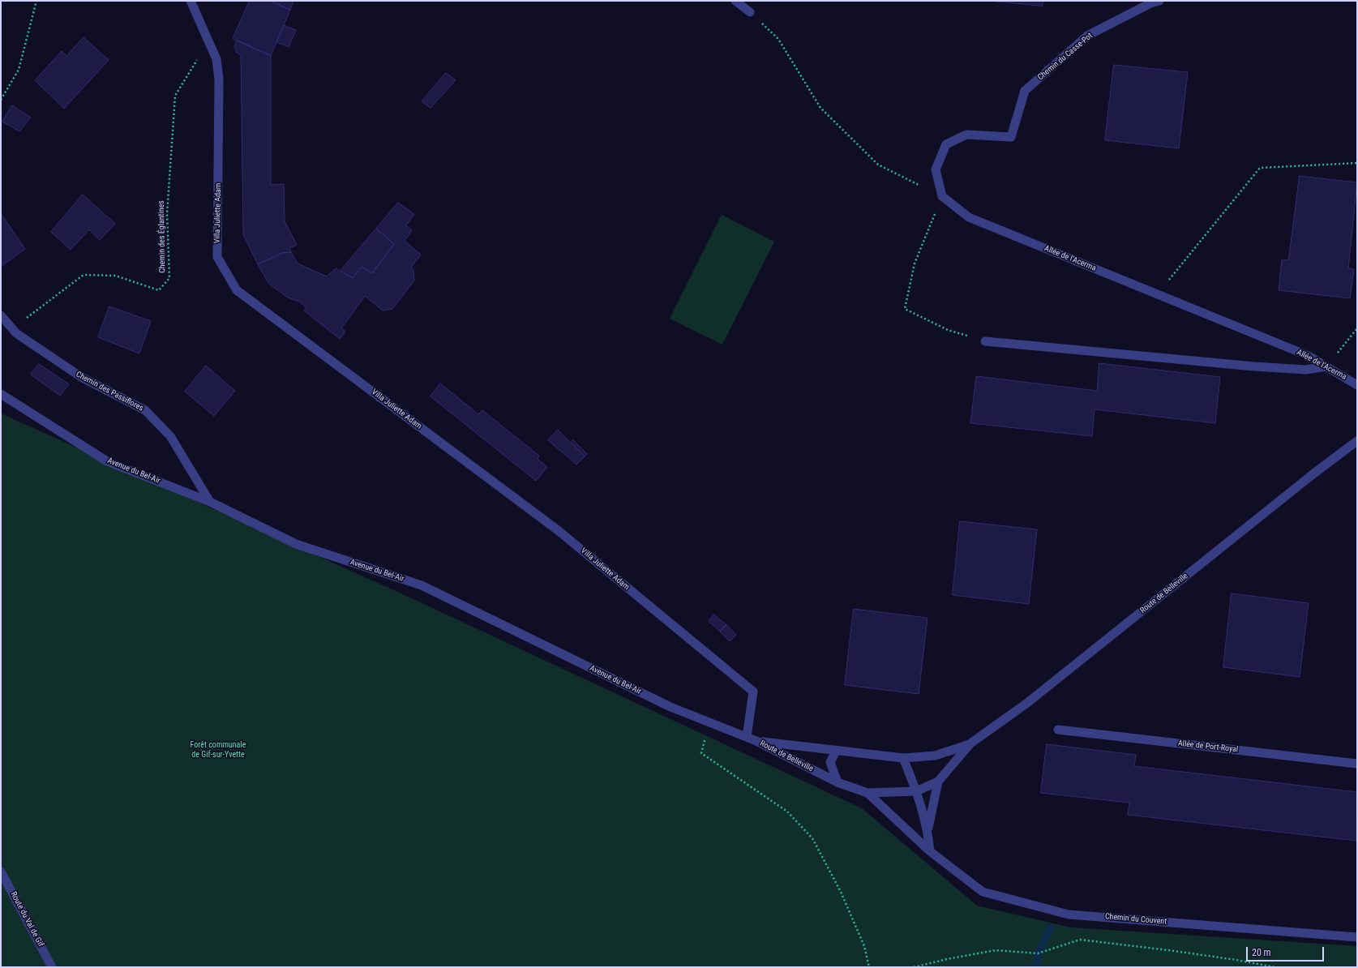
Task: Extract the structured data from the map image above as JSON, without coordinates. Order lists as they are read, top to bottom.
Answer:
{
  "streets": {
    "street": [
      "Chemin du Casse-Pot",
      "Villa Juliette Adam",
      "Allée de l'Acerma",
      "Chemin des Passiflores",
      "Avenue du Bel-Air",
      "Route de Belleville",
      "Allée de Port-Royal",
      "Route du Val de Gif",
      "Chemin du Couvent"
    ],
    "path": ["Chemin des Églantines"]
  },
  "crossings": [
    ["Chemin du Casse-Pot", "Allée de l'Acerma"],
    ["Villa Juliette Adam", "Chemin des Églantines"],
    ["Villa Juliette Adam", "Avenue du Bel-Air"],
    ["Chemin des Églantines", "Chemin des Passiflores"],
    ["Chemin des Passiflores", "Avenue du Bel-Air"],
    ["Avenue du Bel-Air", "Route de Belleville"],
    ["Route de Belleville", "Chemin du Couvent"]
  ],
  "parks": ["Forêt communale de Gif-sur-Yvette"],
  "scale_bar": "20 m"
}
